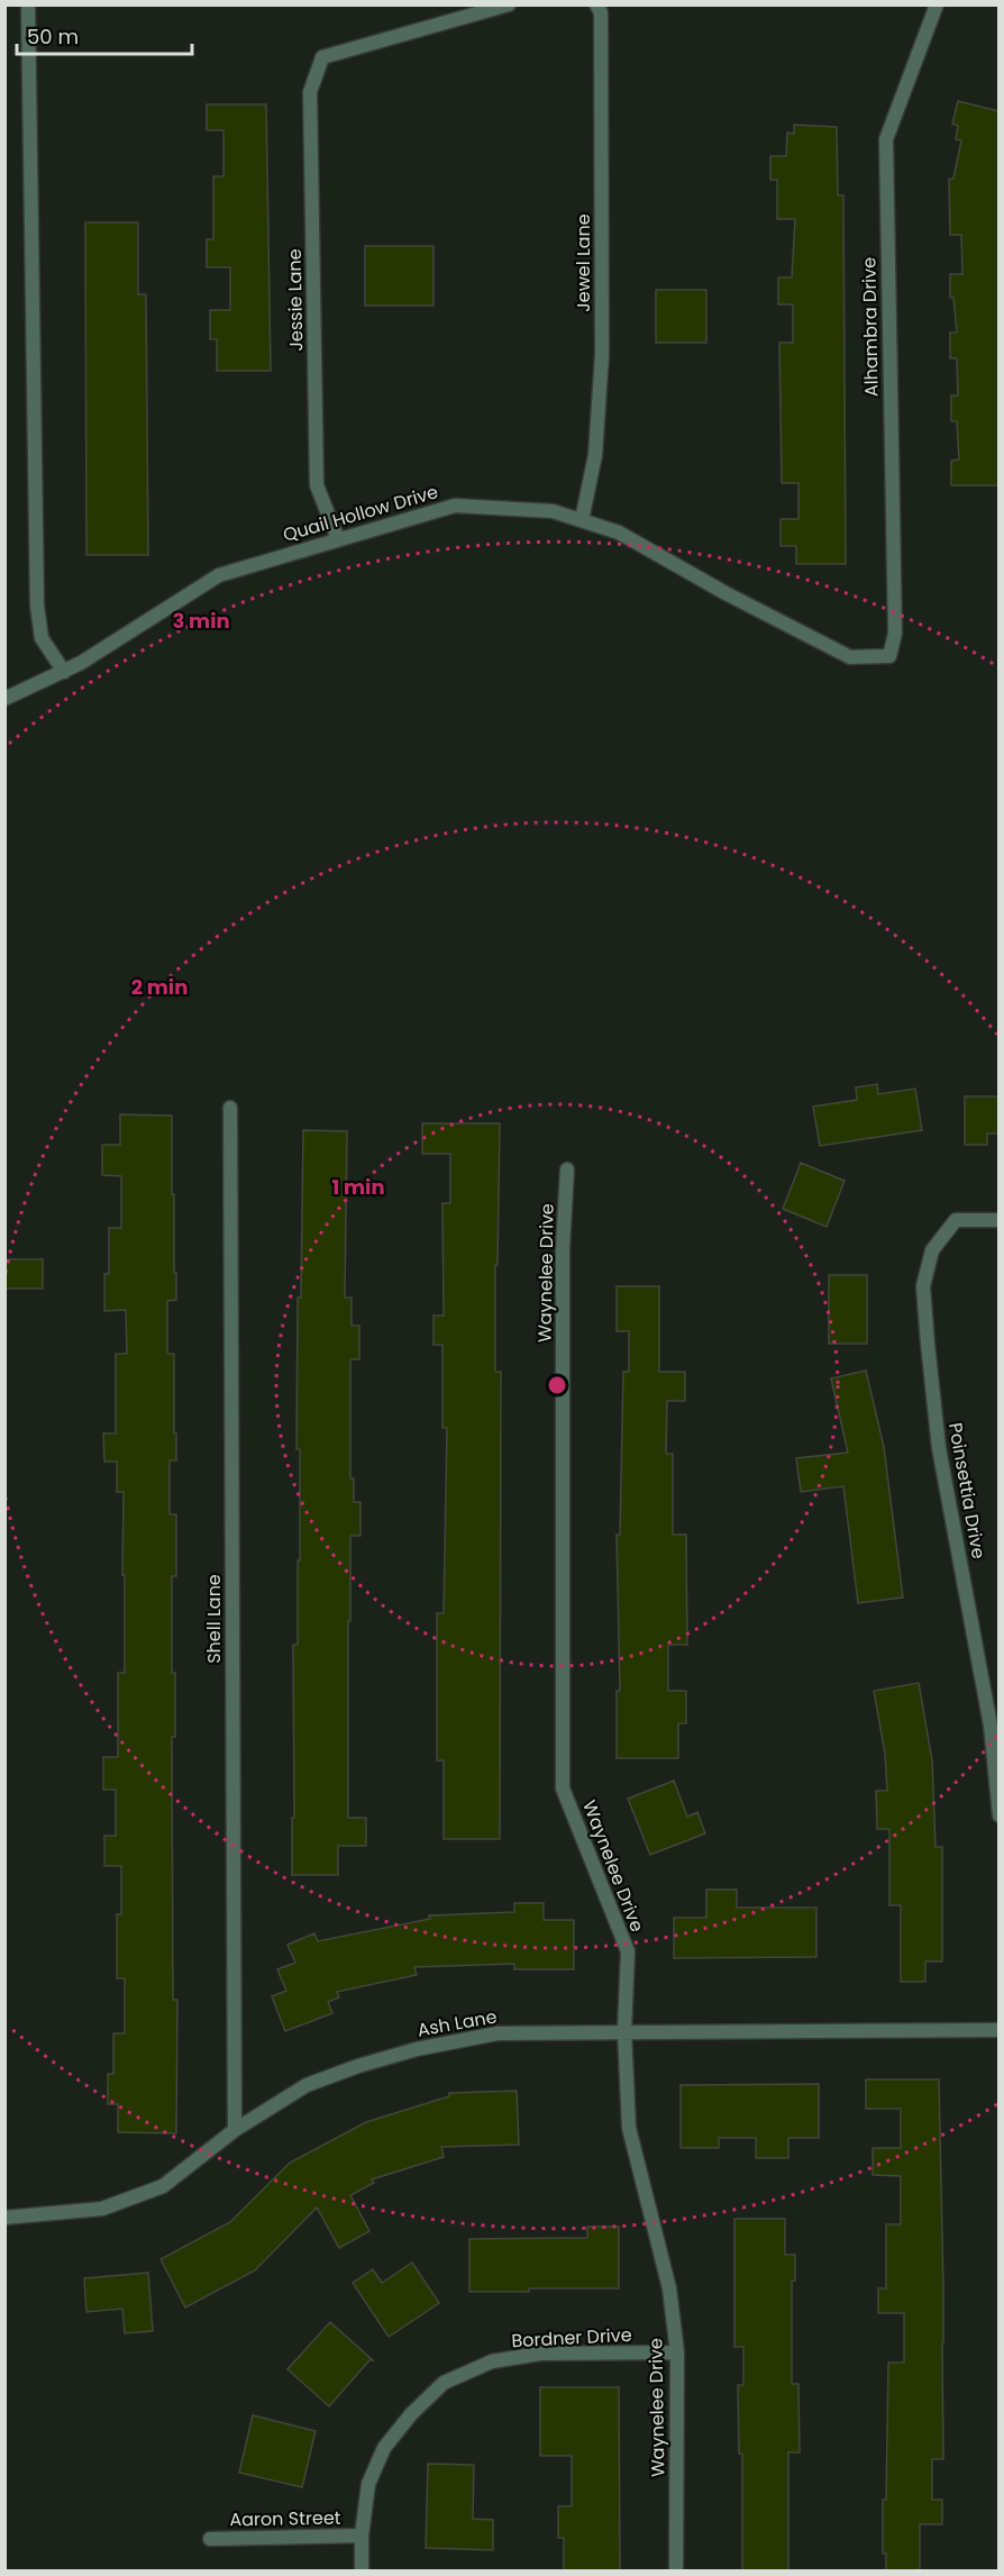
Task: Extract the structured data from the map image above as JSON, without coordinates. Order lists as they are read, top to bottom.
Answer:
{
  "streets": {
    "street": [
      "Jewel Lane",
      "Jessie Lane",
      "Alhambra Drive",
      "Quail Hollow Drive",
      "Waynelee Drive",
      "Poinsettia Drive",
      "Shell Lane",
      "Ash Lane",
      "Bordner Drive",
      "Aaron Street"
    ]
  },
  "crossings": [
    ["Jewel Lane", "Quail Hollow Drive"],
    ["Jessie Lane", "Quail Hollow Drive"],
    ["Alhambra Drive", "Quail Hollow Drive"],
    ["Waynelee Drive", "Ash Lane"],
    ["Waynelee Drive", "Bordner Drive"],
    ["Shell Lane", "Ash Lane"],
    ["Bordner Drive", "Aaron Street"]
  ],
  "scale_bar": "50 m",
  "rings": ["3 min", "2 min", "1 min"]
}
